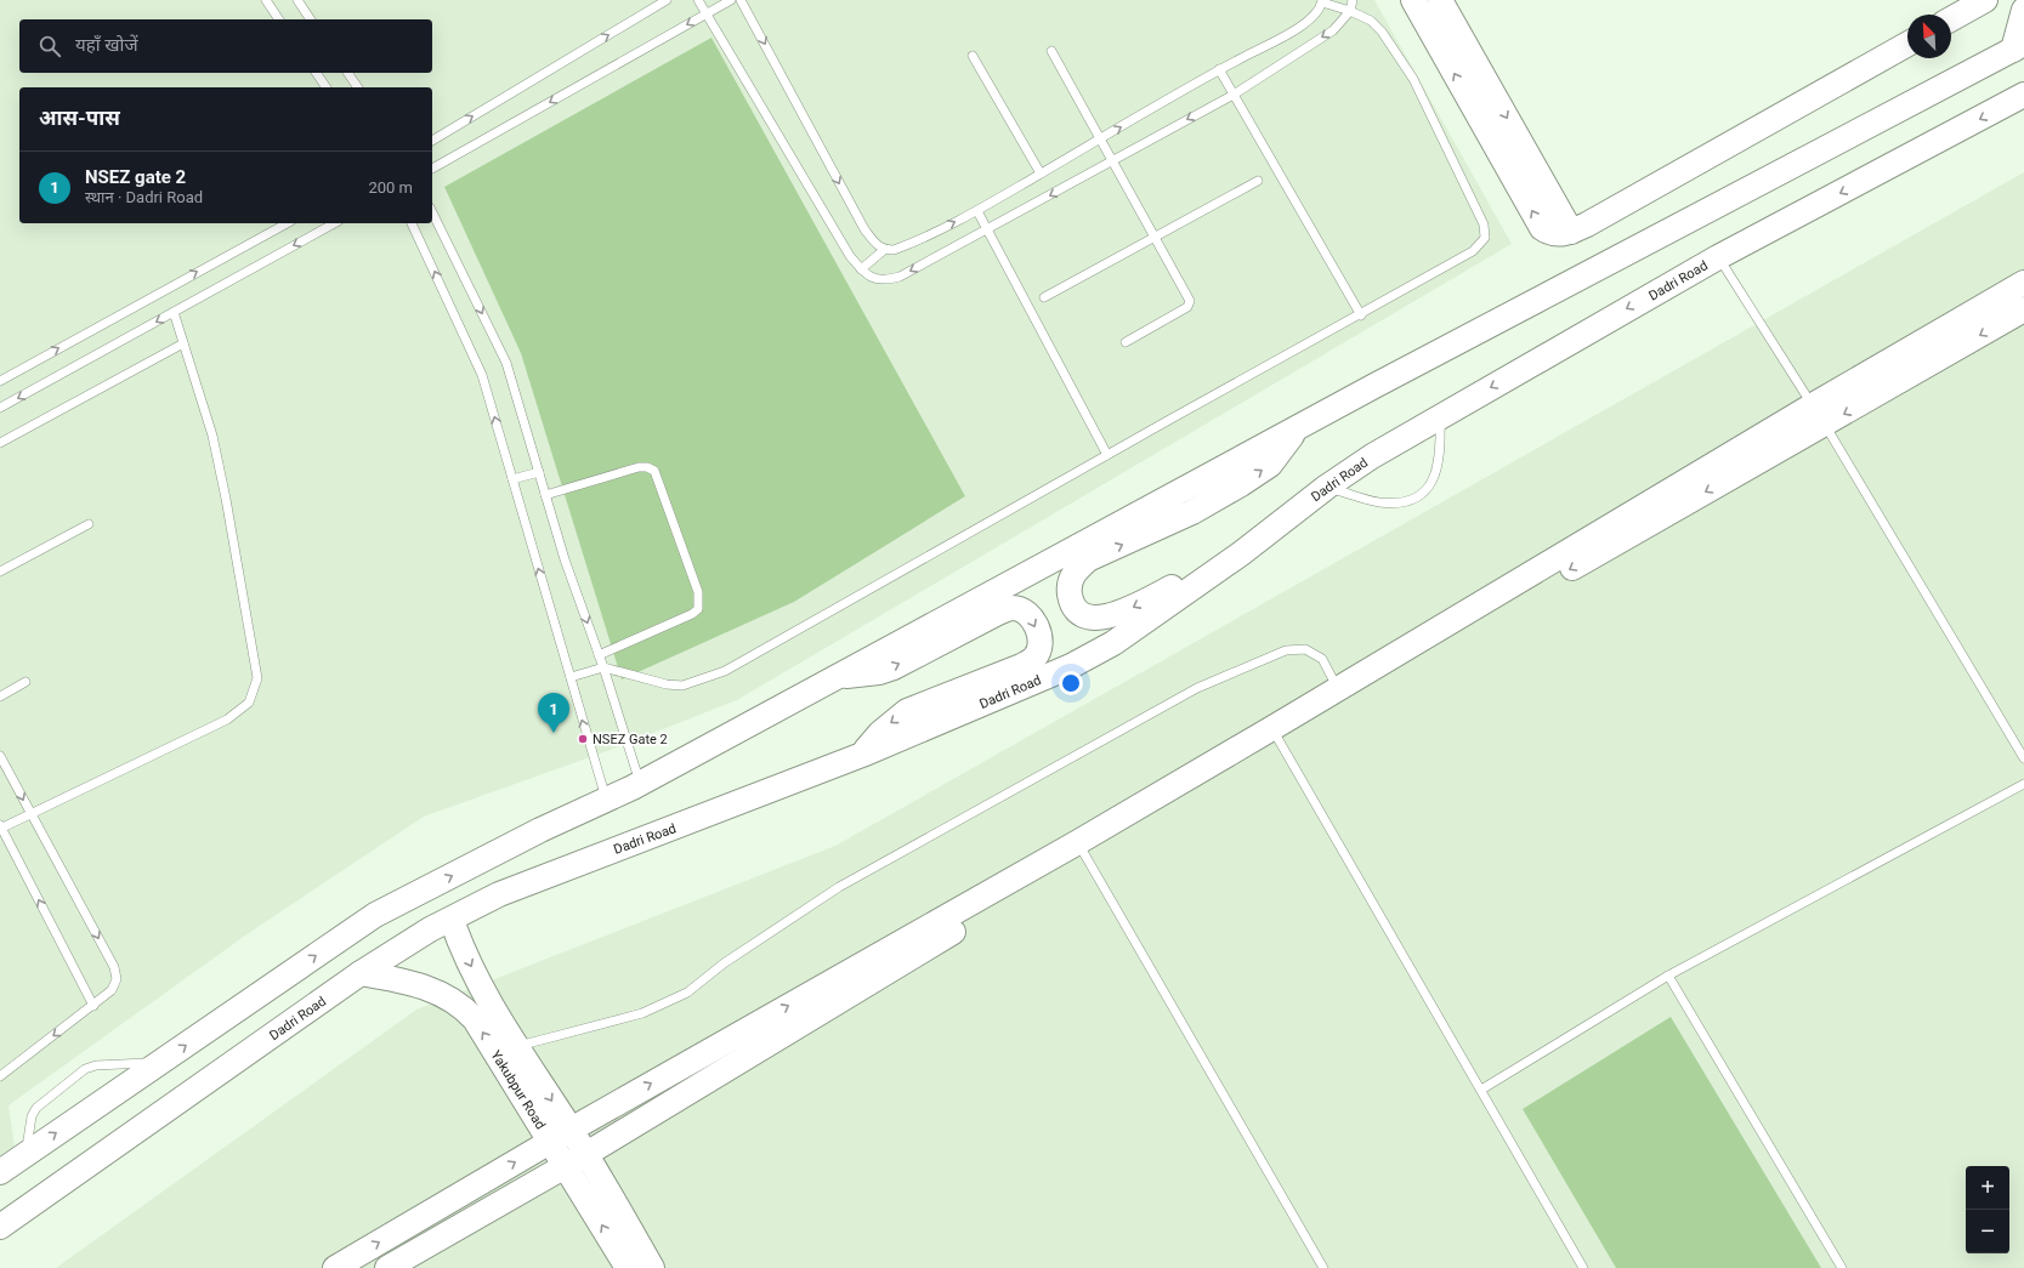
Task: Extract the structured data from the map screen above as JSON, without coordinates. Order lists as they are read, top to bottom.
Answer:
{
  "streets": {
    "main road": ["Dadri Road", "Yakubpur Road"]
  },
  "crossings": [
    ["Dadri Road", "Yakubpur Road"]
  ],
  "places": ["NSEZ Gate 2"],
  "north": "top left",
  "page": {
    "search": "यहाँ खोजें",
    "heading": "आस-पास",
    "list": [
      {
        "mark": "1",
        "name": "NSEZ gate 2",
        "note": "स्थान · Dadri Road",
        "value": "200 m"
      }
    ],
    "pins": "1",
    "map_buttons": ["+", "−"]
  }
}
